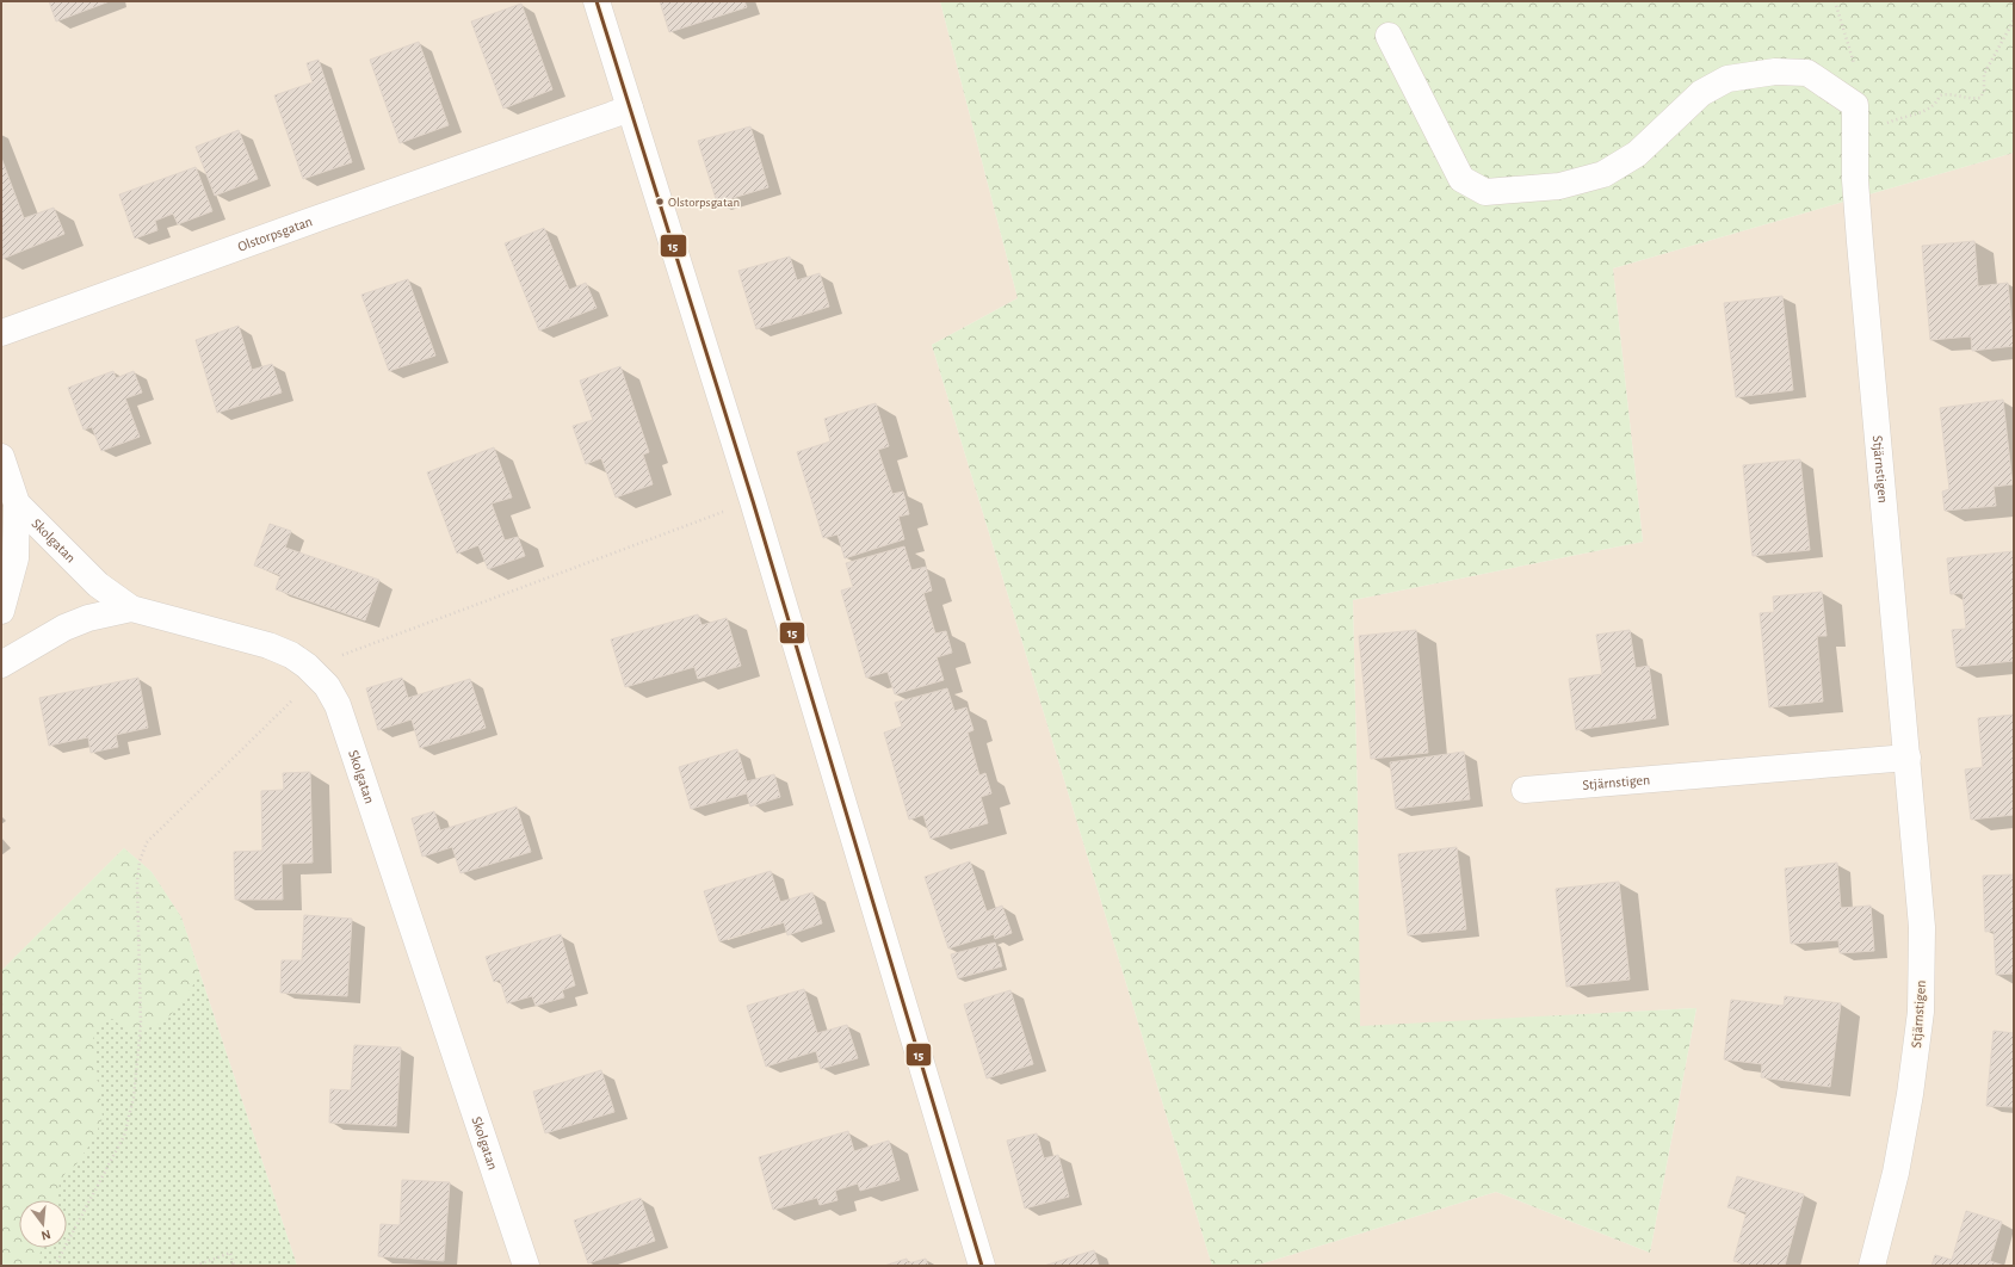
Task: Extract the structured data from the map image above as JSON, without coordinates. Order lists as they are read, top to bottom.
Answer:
{
  "streets": {
    "street": ["Olstorpsgatan", "Stjärnstigen", "Skolgatan"]
  },
  "places": ["Olstorpsgatan"],
  "lines": ["transit line 15"],
  "north": "bottom"
}
